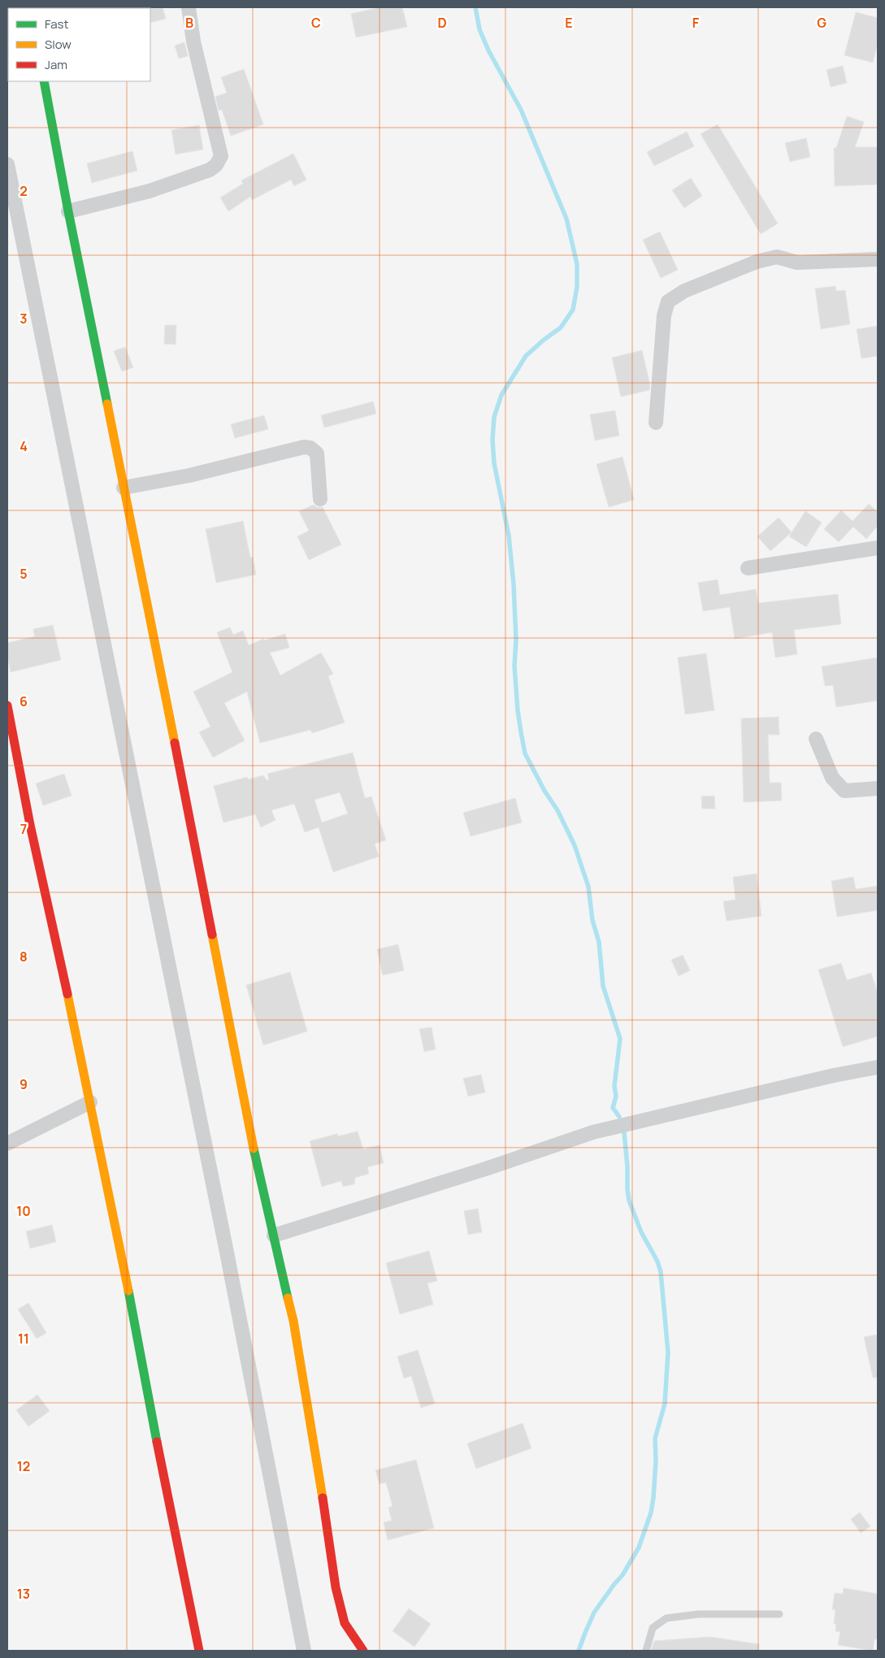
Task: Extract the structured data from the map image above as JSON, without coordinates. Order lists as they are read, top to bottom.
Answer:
{
  "legend": ["Fast", "Slow", "Jam"],
  "grid": {
    "columns": [
      "B",
      "C",
      "D",
      "E",
      "F",
      "G"
    ],
    "rows": [
      "2",
      "3",
      "4",
      "5",
      "6",
      "7",
      "8",
      "9",
      "10",
      "11",
      "12",
      "13"
    ]
  }
}
